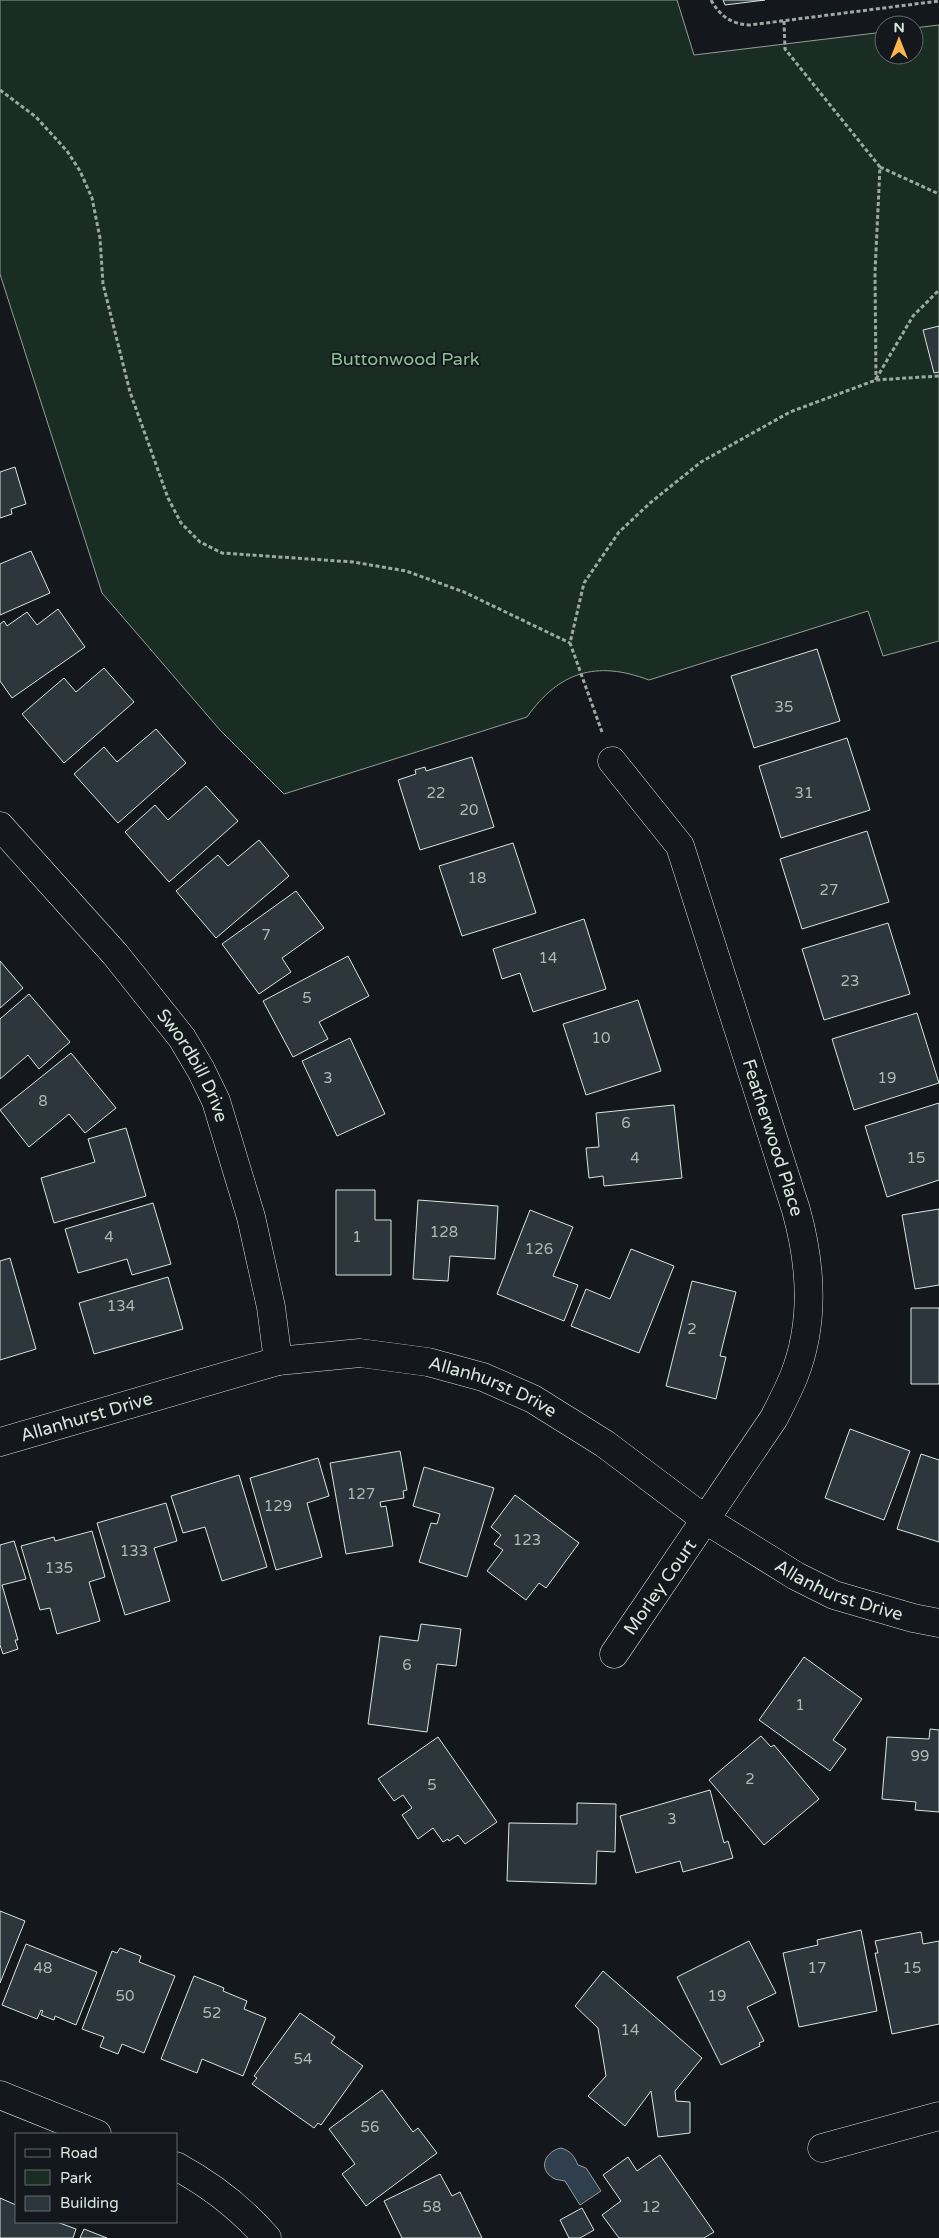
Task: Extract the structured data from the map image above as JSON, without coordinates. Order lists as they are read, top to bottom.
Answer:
{
  "streets": {
    "street": [
      "Swordbill Drive",
      "Featherwood Place",
      "Allanhurst Drive",
      "Morley Court"
    ]
  },
  "crossings": [
    ["Swordbill Drive", "Allanhurst Drive"],
    ["Featherwood Place", "Allanhurst Drive"],
    ["Featherwood Place", "Morley Court"],
    ["Allanhurst Drive", "Morley Court"]
  ],
  "parks": ["Buttonwood Park"],
  "house_numbers": [
    "35",
    "22",
    "31",
    "20",
    "18",
    "27",
    "7",
    "14",
    "23",
    "5",
    "10",
    "3",
    "19",
    "8",
    "6",
    "4",
    "15",
    "128",
    "4",
    "1",
    "126",
    "134",
    "2",
    "127",
    "129",
    "123",
    "133",
    "135",
    "6",
    "1",
    "99",
    "2",
    "5",
    "3",
    "48",
    "17",
    "15",
    "50",
    "19",
    "52",
    "14",
    "54",
    "56",
    "58",
    "12"
  ],
  "legend": ["Road", "Park", "Building"],
  "north": "top"
}
